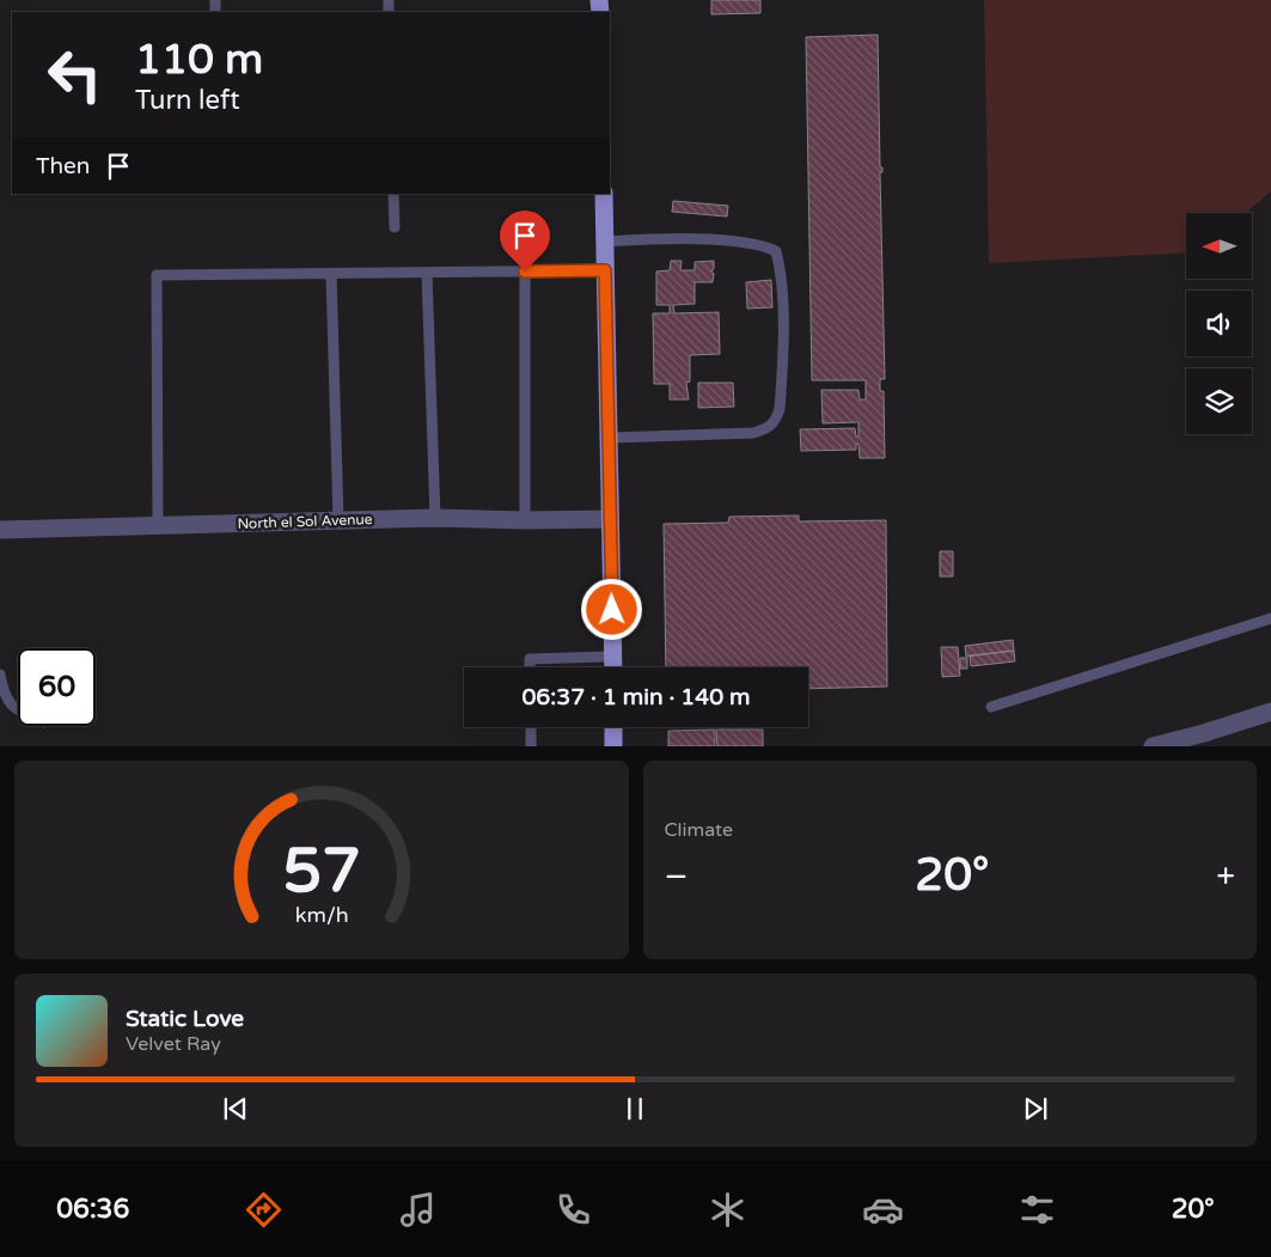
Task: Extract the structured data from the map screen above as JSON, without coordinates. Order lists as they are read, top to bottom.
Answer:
{
  "streets": {
    "street": ["North el Sol Avenue"]
  },
  "north": "left",
  "page": {
    "turn": ["110 m", "Turn left"],
    "then": "Then",
    "limit": "60",
    "trip": "06:37 · 1 min · 140 m",
    "tile": "Climate",
    "heat": ["−", "20°", "+"],
    "song": ["Static Love", "Velvet Ray"],
    "tabs": ["06:36", "20°"],
    "gauge": ["57", "km/h"]
  }
}
